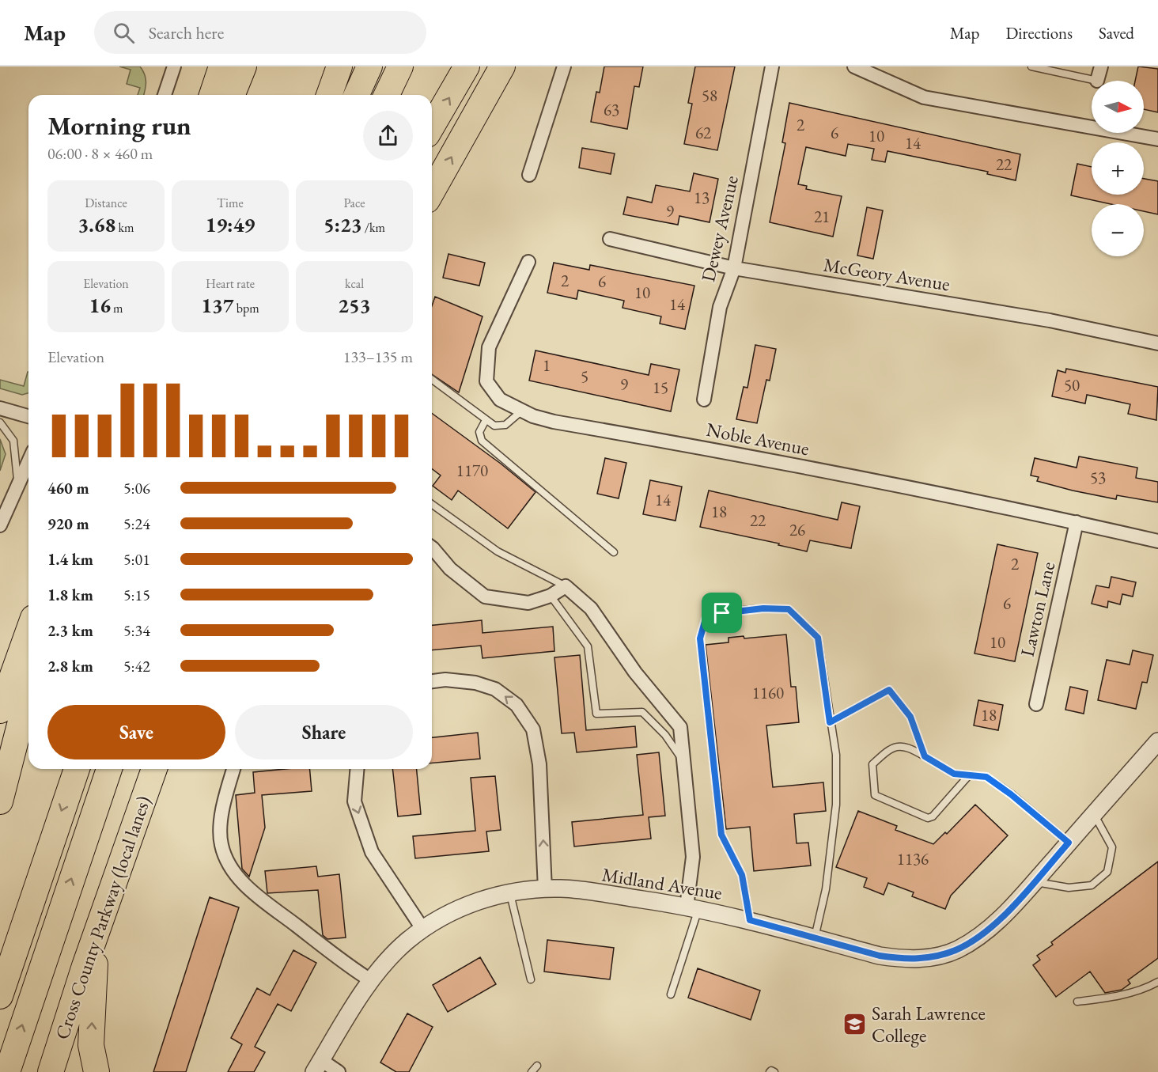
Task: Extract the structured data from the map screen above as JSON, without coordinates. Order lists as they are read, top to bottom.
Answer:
{
  "streets": {
    "highway": ["Cross County Parkway (local lanes)"],
    "street": [
      "Dewey Avenue",
      "McGeory Avenue",
      "Noble Avenue",
      "Lawton Lane",
      "Midland Avenue"
    ]
  },
  "crossings": [
    ["Dewey Avenue", "McGeory Avenue"],
    ["Noble Avenue", "Lawton Lane"]
  ],
  "places": {
    "school or university": ["Sarah Lawrence College"]
  },
  "house_numbers": [
    "58",
    "63",
    "2",
    "62",
    "6",
    "10",
    "14",
    "22",
    "13",
    "9",
    "21",
    "2",
    "6",
    "10",
    "14",
    "1",
    "5",
    "9",
    "50",
    "15",
    "1170",
    "53",
    "14",
    "18",
    "22",
    "26",
    "2",
    "6",
    "10",
    "1160",
    "18",
    "1136"
  ],
  "north": "right",
  "page": {
    "header": "Map",
    "search": "Search here",
    "nav": ["Map", "Directions", "Saved"],
    "map_buttons": ["+", "−"],
    "heading": ["Morning run", "06:00 · 8 × 460 m"],
    "stats": [
      ["Distance", "3.68 km"],
      ["Time", "19:49"],
      ["Pace", "5:23 /km"],
      ["Elevation", "16 m"],
      ["Heart rate", "137 bpm"],
      ["kcal", "253"]
    ],
    "chart": ["Elevation", "133–135 m"],
    "list": [
      {
        "name": "460 m",
        "note": "5:06"
      },
      {
        "name": "920 m",
        "note": "5:24"
      },
      {
        "name": "1.4 km",
        "note": "5:01"
      },
      {
        "name": "1.8 km",
        "note": "5:15"
      },
      {
        "name": "2.3 km",
        "note": "5:34"
      },
      {
        "name": "2.8 km",
        "note": "5:42"
      }
    ],
    "buttons": ["Save", "Share"]
  }
}
